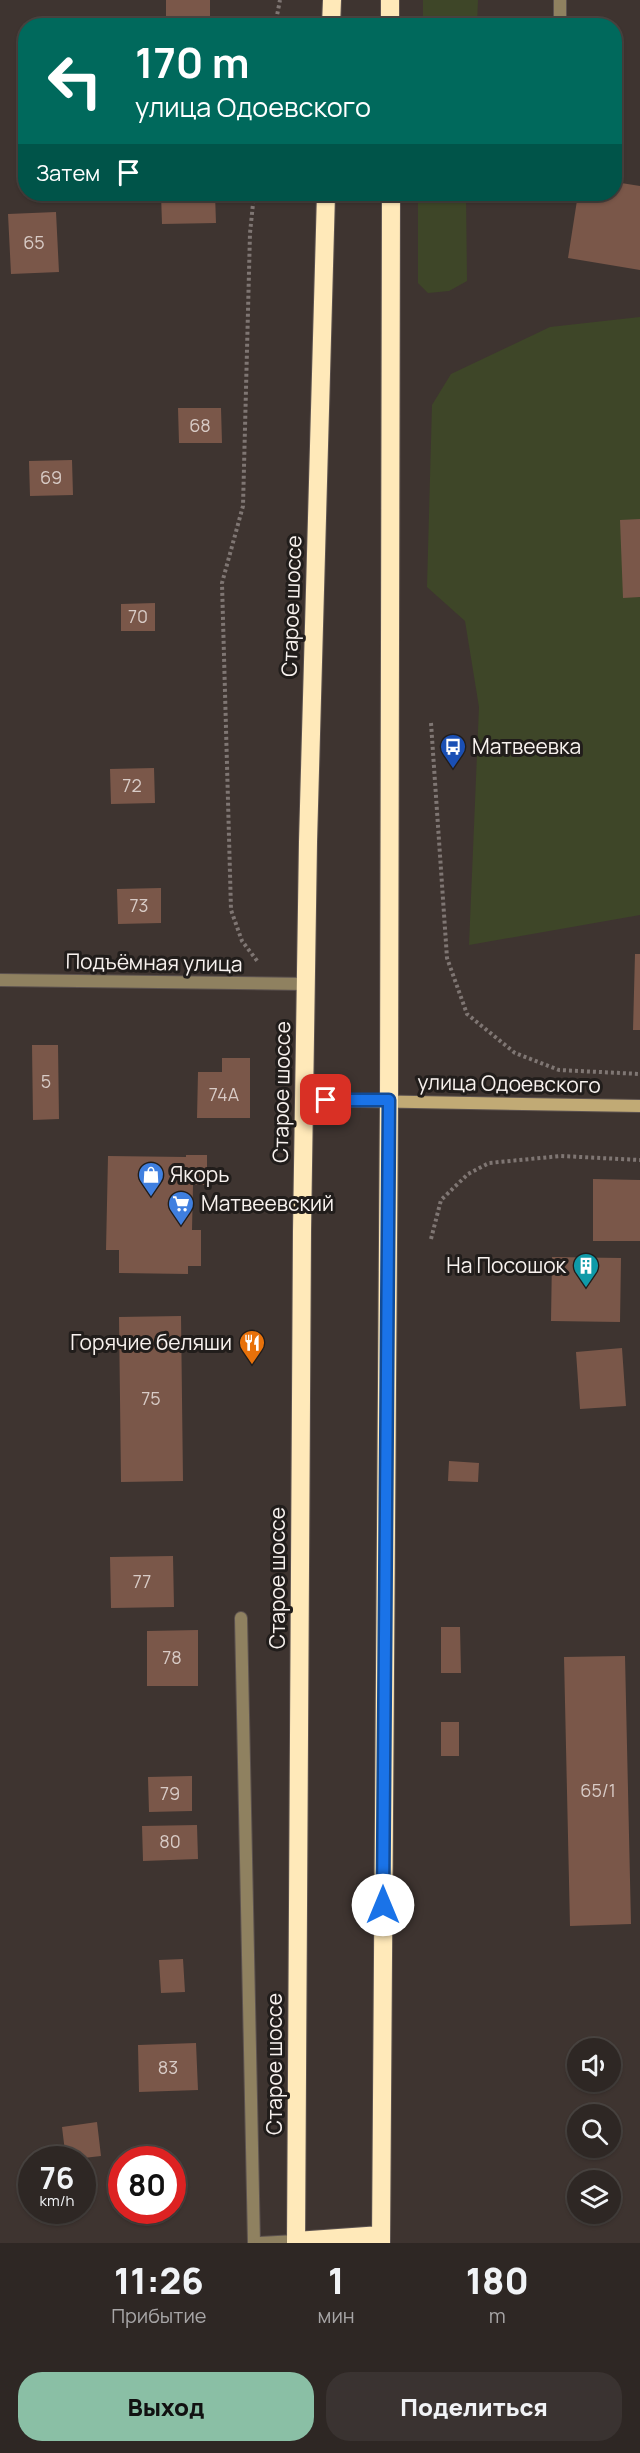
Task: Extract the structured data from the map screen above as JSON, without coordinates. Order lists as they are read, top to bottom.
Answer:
{
  "streets": {
    "highway": ["Старое шоссе"],
    "street": ["Подъёмная улица", "улица Одоевского"]
  },
  "crossings": [
    ["Старое шоссе", "Подъёмная улица"],
    ["Старое шоссе", "улица Одоевского"]
  ],
  "places": {
    "bus stop": ["Матвеевка"],
    "shop": ["Якорь"],
    "supermarket": ["Матвеевский"],
    "building": ["На Посошок"],
    "restaurant": ["Горячие беляши"]
  },
  "house_numbers": [
    "65",
    "68",
    "69",
    "70",
    "72",
    "73",
    "5",
    "74А",
    "75",
    "77",
    "78",
    "65/1",
    "79",
    "80",
    "83"
  ],
  "page": {
    "turn": ["170 m", "улица Одоевского"],
    "then": "Затем",
    "speed": "76 km/h",
    "limit": "80",
    "eta": [
      "11:26",
      "Прибытие",
      "1",
      "мин",
      "180",
      "m"
    ],
    "buttons": ["Выход", "Поделиться"]
  }
}
